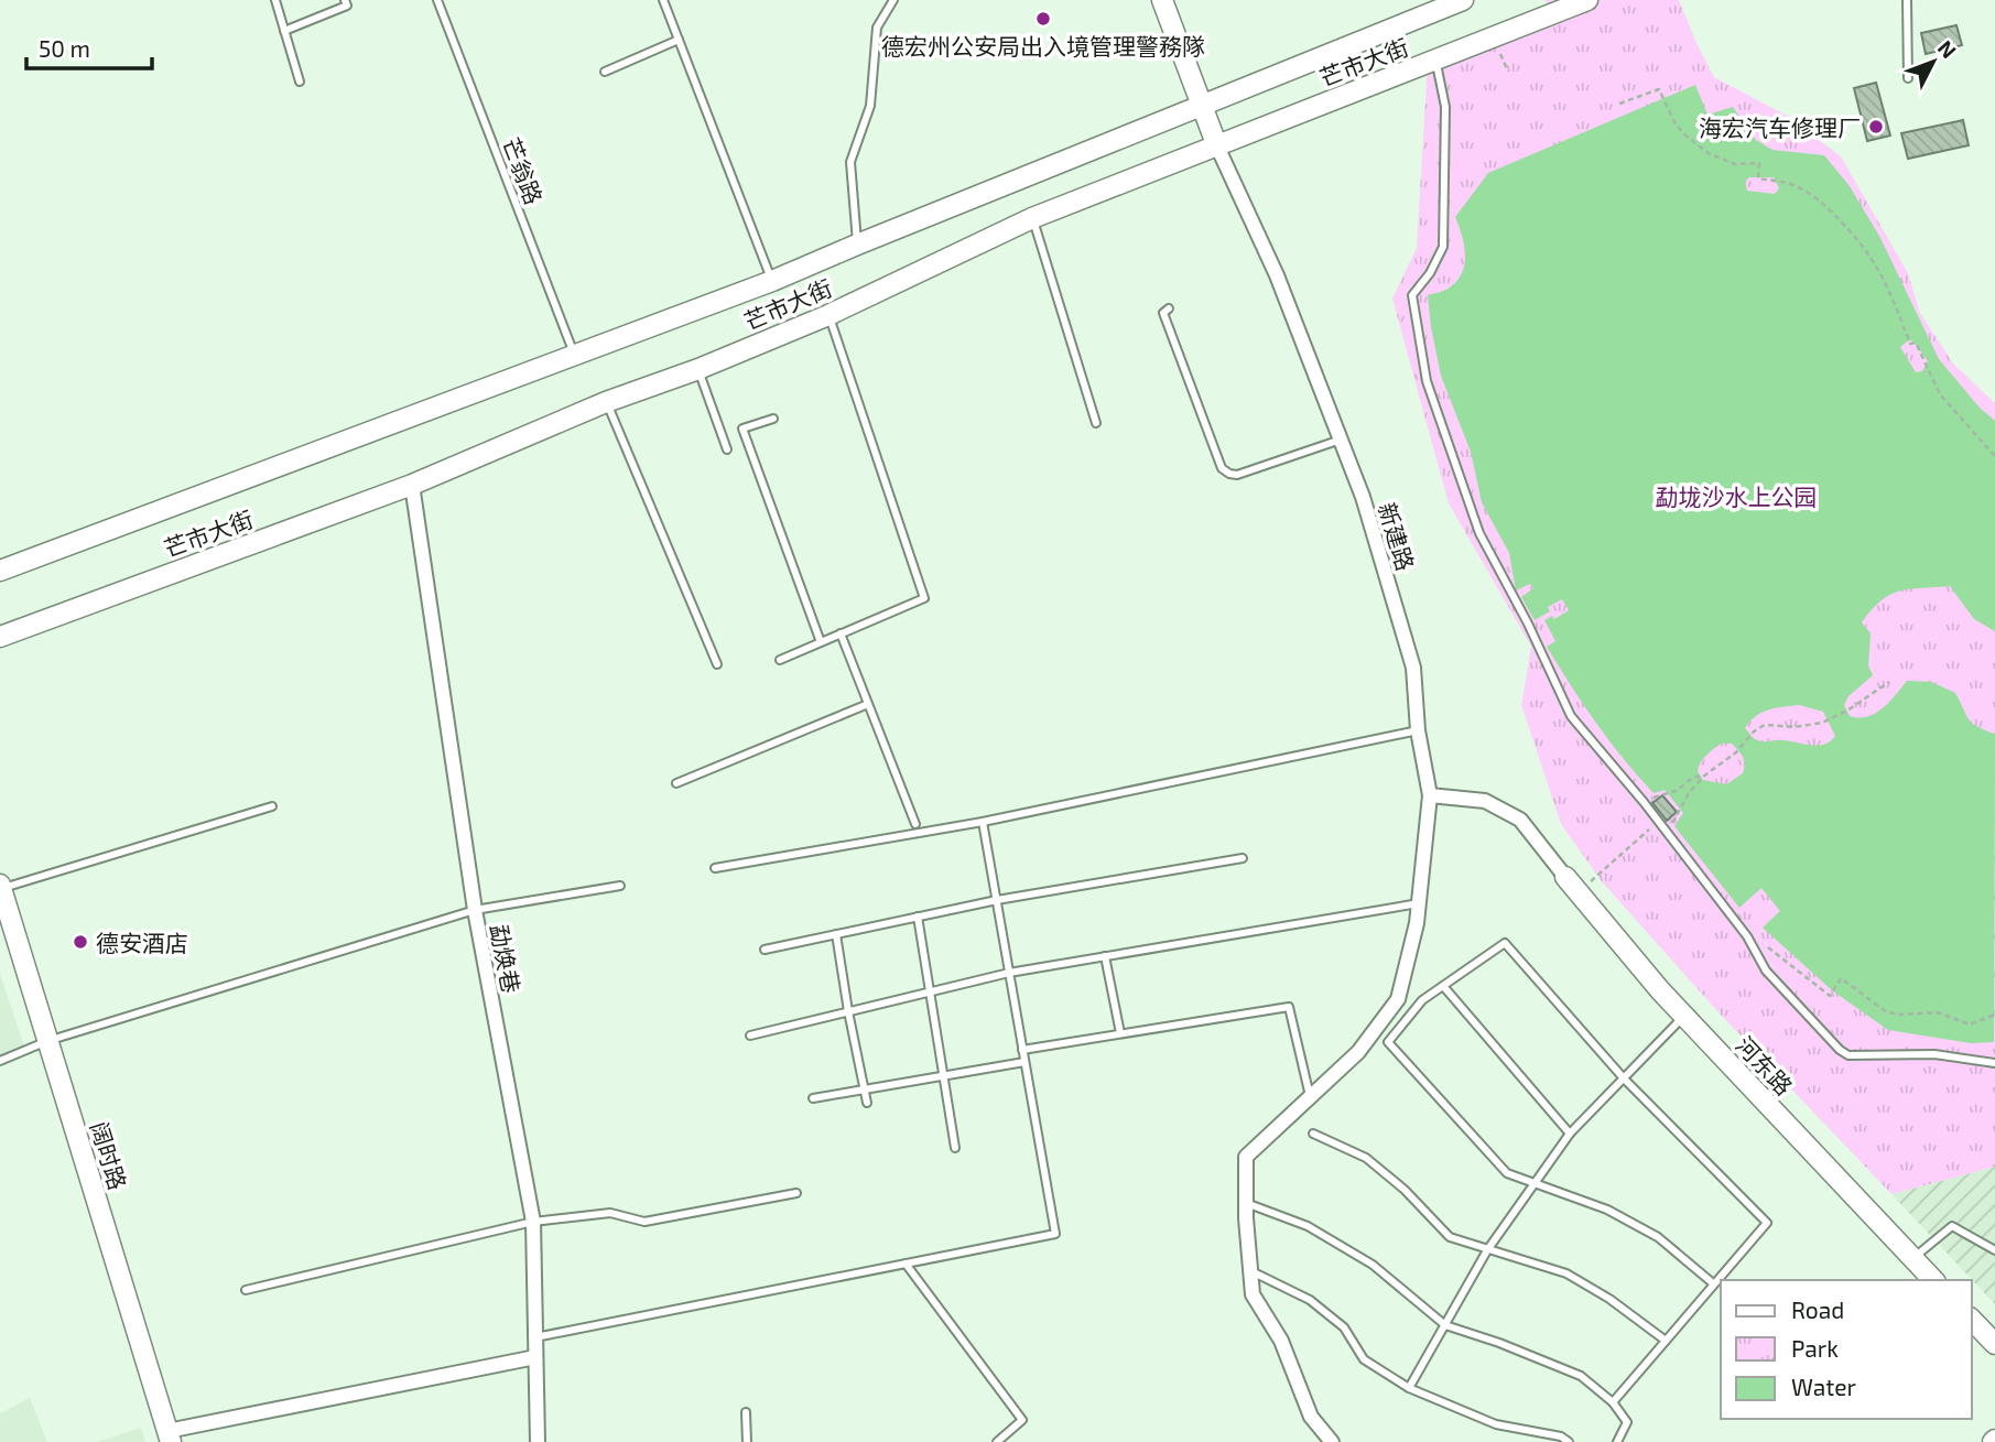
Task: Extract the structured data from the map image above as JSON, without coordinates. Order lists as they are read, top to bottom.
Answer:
{
  "streets": {
    "main road": ["芒市大街", "河东路", "阔时路"],
    "street": ["新建路", "勐焕巷"],
    "lane": ["芒翁路"]
  },
  "crossings": [
    ["芒市大街", "芒翁路"],
    ["芒市大街", "新建路"],
    ["芒市大街", "勐焕巷"]
  ],
  "parks": ["勐垅沙水上公园"],
  "places": ["德宏州公安局出入境管理警務隊", "海宏汽车修理厂", "德安酒店"],
  "legend": ["Road", "Park", "Water"],
  "scale_bar": "50 m",
  "north": "top right"
}
